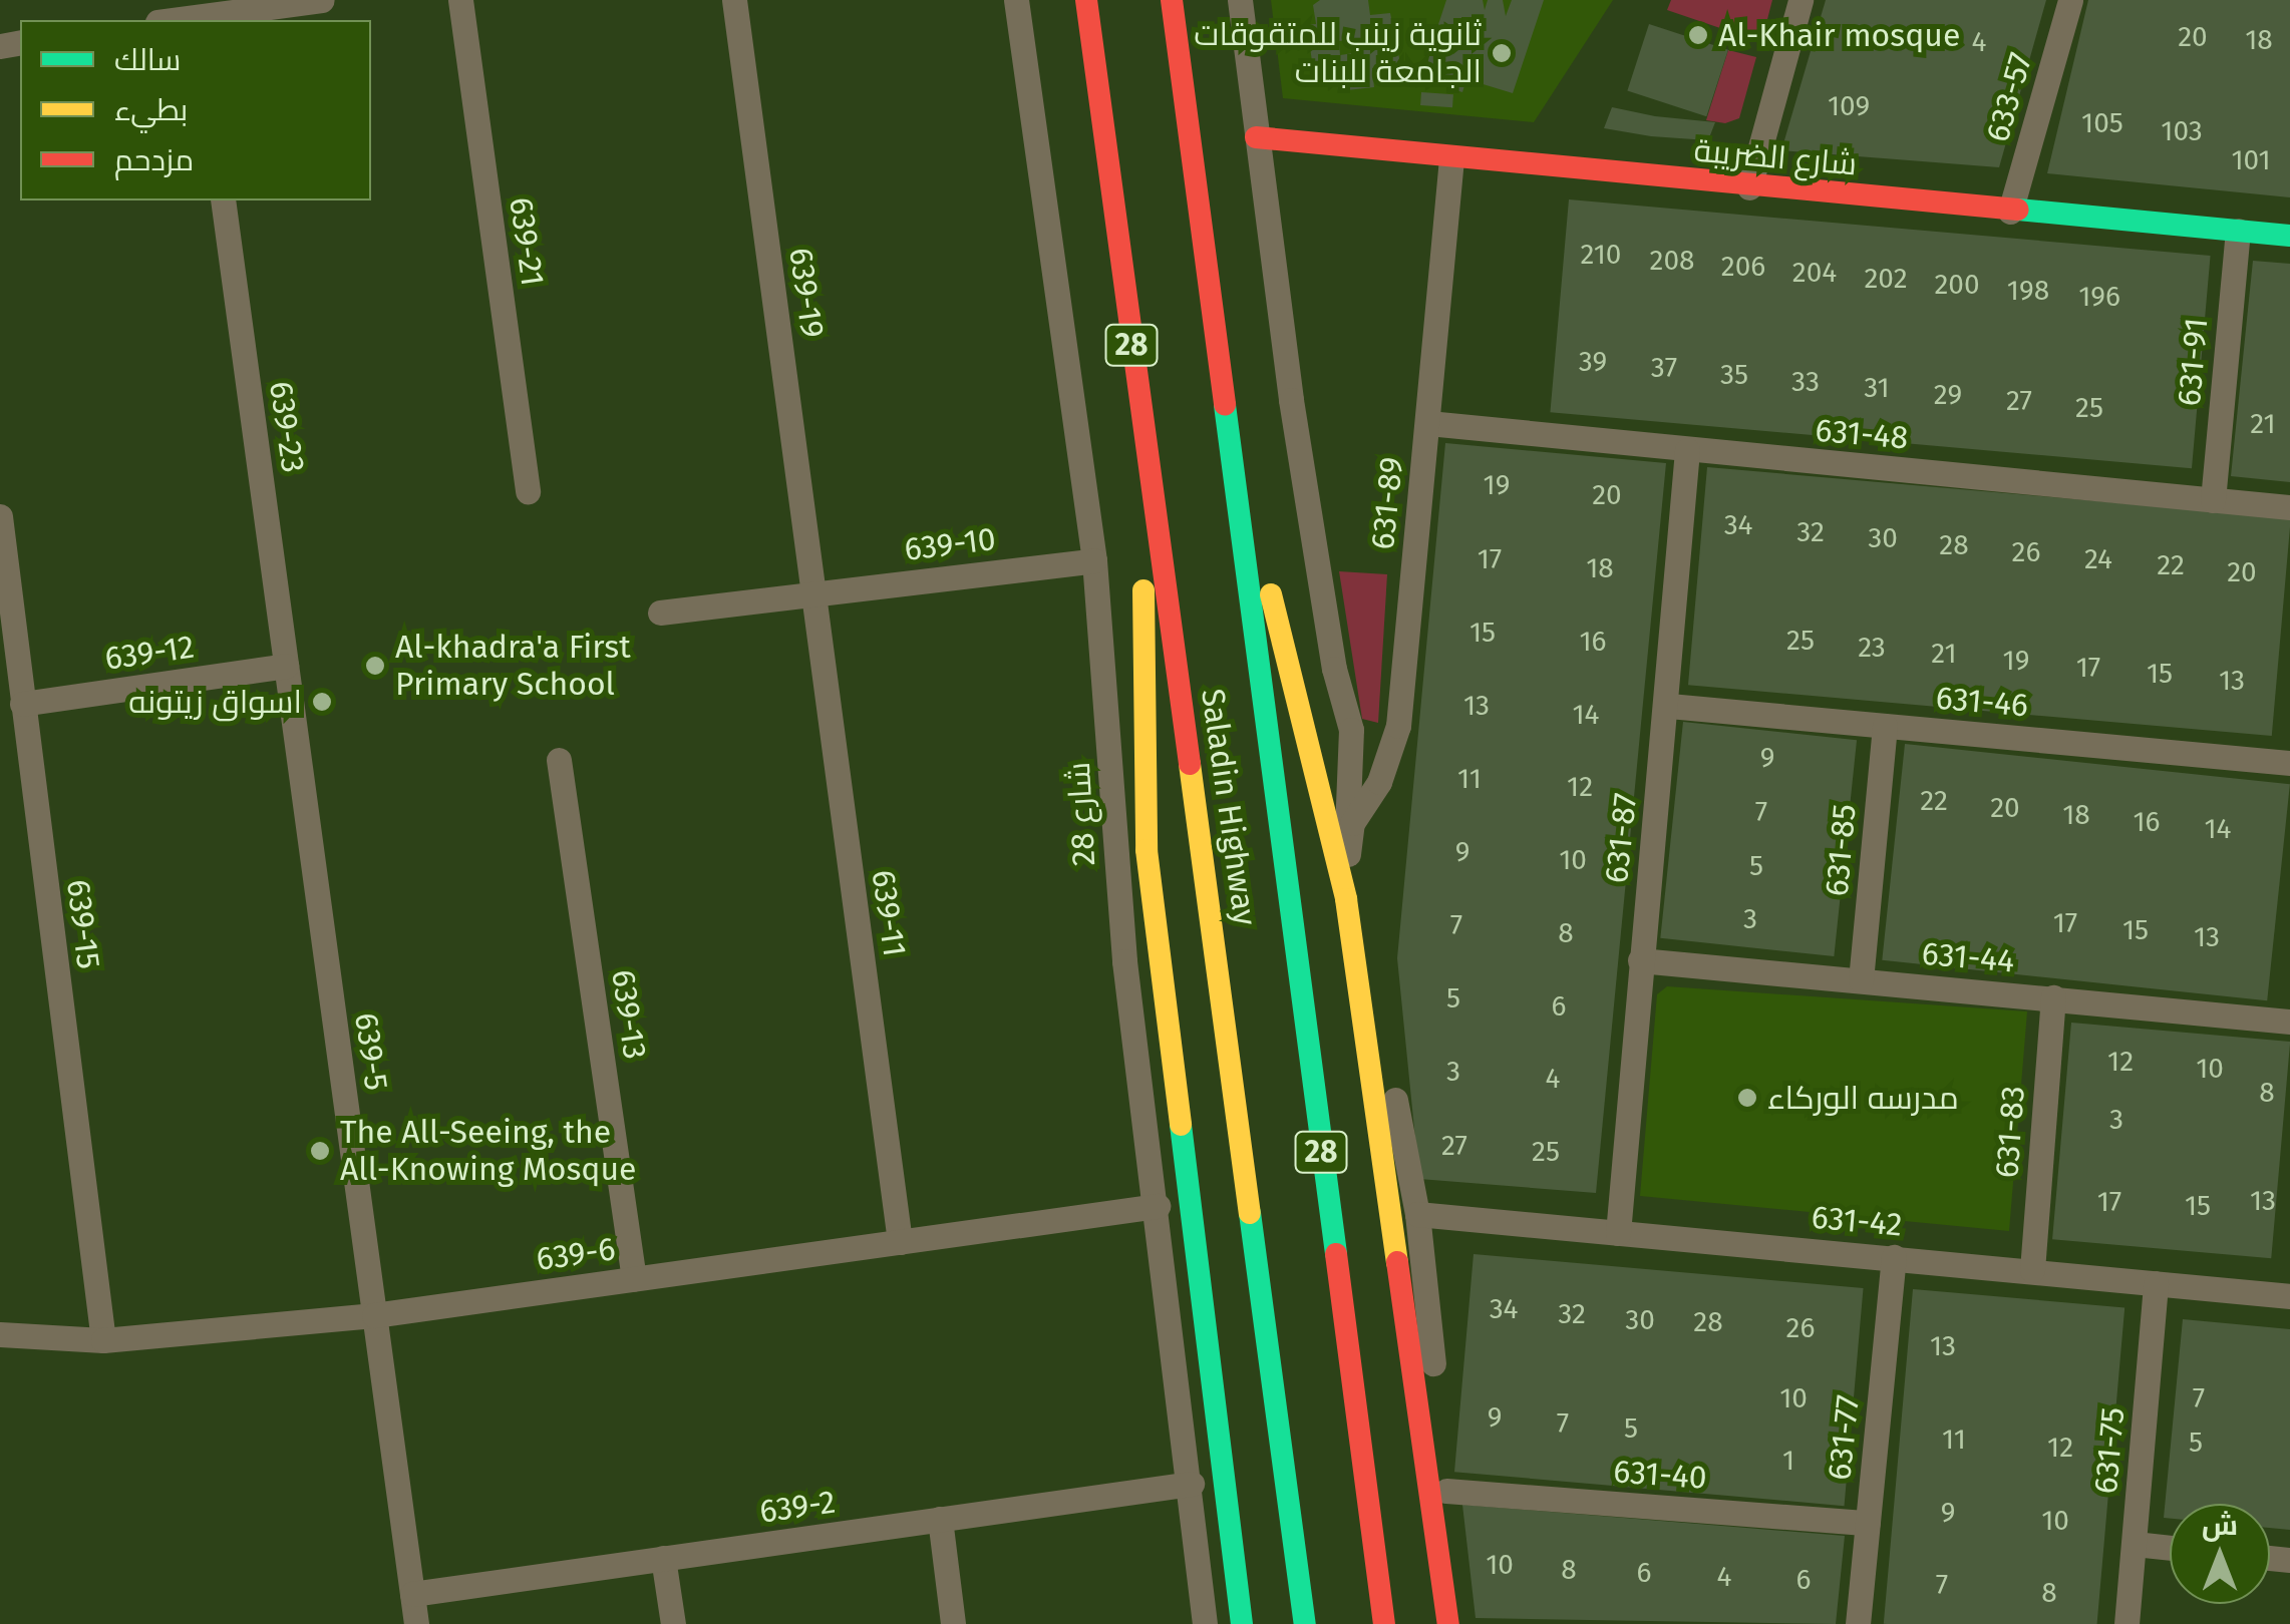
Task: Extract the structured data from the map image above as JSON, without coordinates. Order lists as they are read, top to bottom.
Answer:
{
  "streets": {
    "main road": ["شارع الضريبة", "28", "Saladin Highway"],
    "street": [
      "633-57",
      "639-21",
      "639-19",
      "631-91",
      "639-23",
      "631-48",
      "631-89",
      "639-10",
      "639-12",
      "631-46",
      "شارع 28",
      "631-87",
      "631-85",
      "639-11",
      "639-15",
      "631-44",
      "639-13",
      "639-5",
      "631-83",
      "631-42",
      "639-6",
      "631-77",
      "631-75",
      "631-40",
      "639-2"
    ]
  },
  "crossings": [
    ["633-57", "شارع الضريبة"],
    ["شارع الضريبة", "631-91"],
    ["شارع الضريبة", "631-89"],
    ["639-19", "639-10"],
    ["639-19", "639-11"],
    ["631-91", "631-48"],
    ["639-23", "639-12"],
    ["639-23", "639-5"],
    ["631-48", "631-89"],
    ["631-48", "631-87"],
    ["639-10", "شارع 28"],
    ["639-10", "639-11"],
    ["639-12", "639-15"],
    ["639-12", "639-5"],
    ["631-46", "631-87"],
    ["631-46", "631-85"],
    ["شارع 28", "639-6"],
    ["شارع 28", "639-2"],
    ["631-87", "631-44"],
    ["631-87", "631-42"],
    ["631-85", "631-44"],
    ["639-11", "639-6"],
    ["639-15", "639-6"],
    ["631-44", "631-83"],
    ["639-13", "639-6"],
    ["639-5", "639-6"],
    ["639-5", "639-2"],
    ["631-83", "631-42"],
    ["631-42", "631-77"],
    ["631-42", "631-75"],
    ["631-77", "631-40"]
  ],
  "places": [
    "Al-Khair mosque",
    "ثانوية زينب للمتقوقات الجامعة للبنات",
    "Al-khadra'a First Primary School",
    "اسواق زيتونه",
    "مدرسه الوركاء",
    "The All-Seeing, the All-Knowing Mosque"
  ],
  "house_numbers": [
    "20",
    "18",
    "4",
    "109",
    "105",
    "103",
    "101",
    "210",
    "208",
    "206",
    "204",
    "202",
    "200",
    "198",
    "196",
    "39",
    "37",
    "35",
    "33",
    "31",
    "29",
    "27",
    "25",
    "21",
    "19",
    "20",
    "34",
    "32",
    "30",
    "28",
    "26",
    "17",
    "24",
    "22",
    "18",
    "20",
    "15",
    "25",
    "16",
    "23",
    "21",
    "19",
    "17",
    "15",
    "13",
    "13",
    "14",
    "9",
    "11",
    "12",
    "22",
    "20",
    "7",
    "18",
    "16",
    "14",
    "9",
    "10",
    "5",
    "3",
    "17",
    "7",
    "15",
    "8",
    "13",
    "5",
    "6",
    "12",
    "10",
    "3",
    "4",
    "8",
    "3",
    "27",
    "25",
    "13",
    "17",
    "15",
    "34",
    "32",
    "30",
    "28",
    "26",
    "13",
    "10",
    "7",
    "9",
    "7",
    "5",
    "11",
    "5",
    "12",
    "1",
    "9",
    "10",
    "10",
    "8",
    "6",
    "4",
    "6",
    "7",
    "8"
  ],
  "legend": ["سالك", "بطيء", "مزدحم"],
  "north": "top"
}
